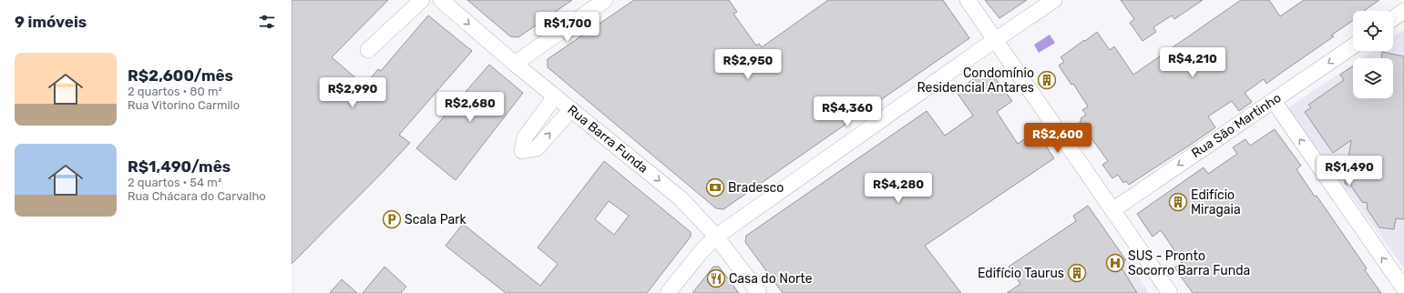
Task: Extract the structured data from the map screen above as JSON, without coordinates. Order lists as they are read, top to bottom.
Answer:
{
  "streets": {
    "street": ["Rua São Martinho", "Rua Barra Funda"]
  },
  "one_way": ["Rua São Martinho", "Rua Barra Funda"],
  "places": {
    "building": ["Condomínio Residencial Antares", "Edifício Miragaia", "Edifício Taurus"],
    "bank": ["Bradesco"],
    "parking": ["Scala Park"],
    "hospital": ["SUS - Pronto Socorro Barra Funda"],
    "restaurant": ["Casa do Norte"]
  },
  "page": {
    "heading": "9 imóveis",
    "price": [
      "R$1,700",
      "R$4,210",
      "R$2,950",
      "R$2,990",
      "R$2,680",
      "R$4,360",
      "R$2,600",
      "R$1,490",
      "R$4,280"
    ],
    "list": [
      {
        "name": "R$2,600/mês",
        "note": "2 quartos · 80 m² · Rua Vitorino Carmilo"
      },
      {
        "name": "R$1,490/mês",
        "note": "2 quartos · 54 m² · Rua Chácara do Carvalho"
      }
    ]
  }
}
